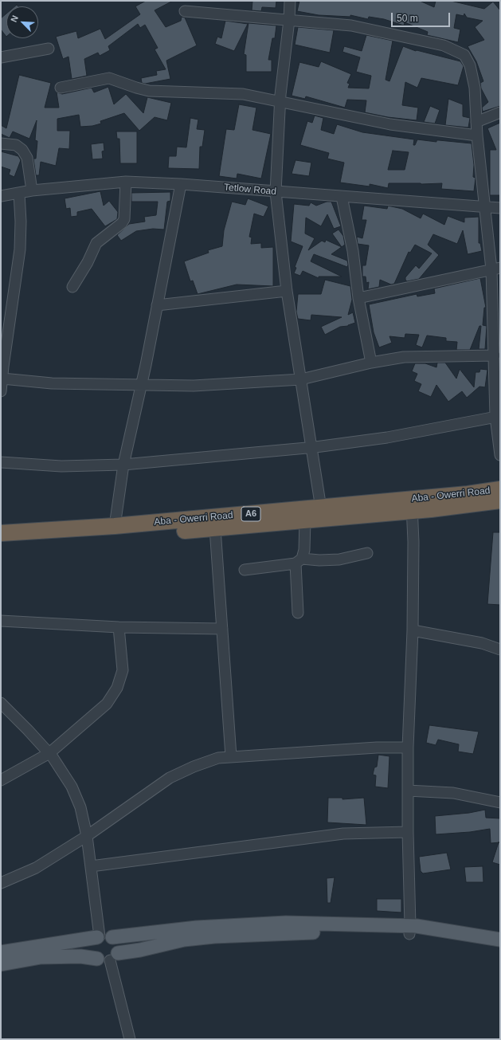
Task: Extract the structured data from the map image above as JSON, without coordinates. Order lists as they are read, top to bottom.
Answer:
{
  "streets": {
    "highway": ["Aba - Owerri Road", "A6"],
    "street": ["Tetlow Road"]
  },
  "scale_bar": "50 m",
  "north": "top left"
}
